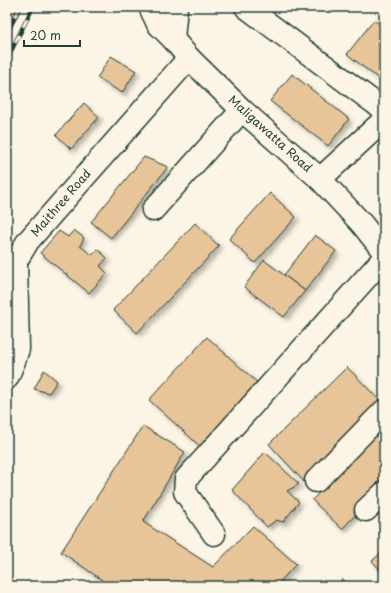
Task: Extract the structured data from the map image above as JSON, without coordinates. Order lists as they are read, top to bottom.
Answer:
{
  "streets": {
    "street": ["Maligawatta Road", "Maithree Road"]
  },
  "crossings": [
    ["Maligawatta Road", "Maithree Road"]
  ],
  "scale_bar": "20 m"
}
